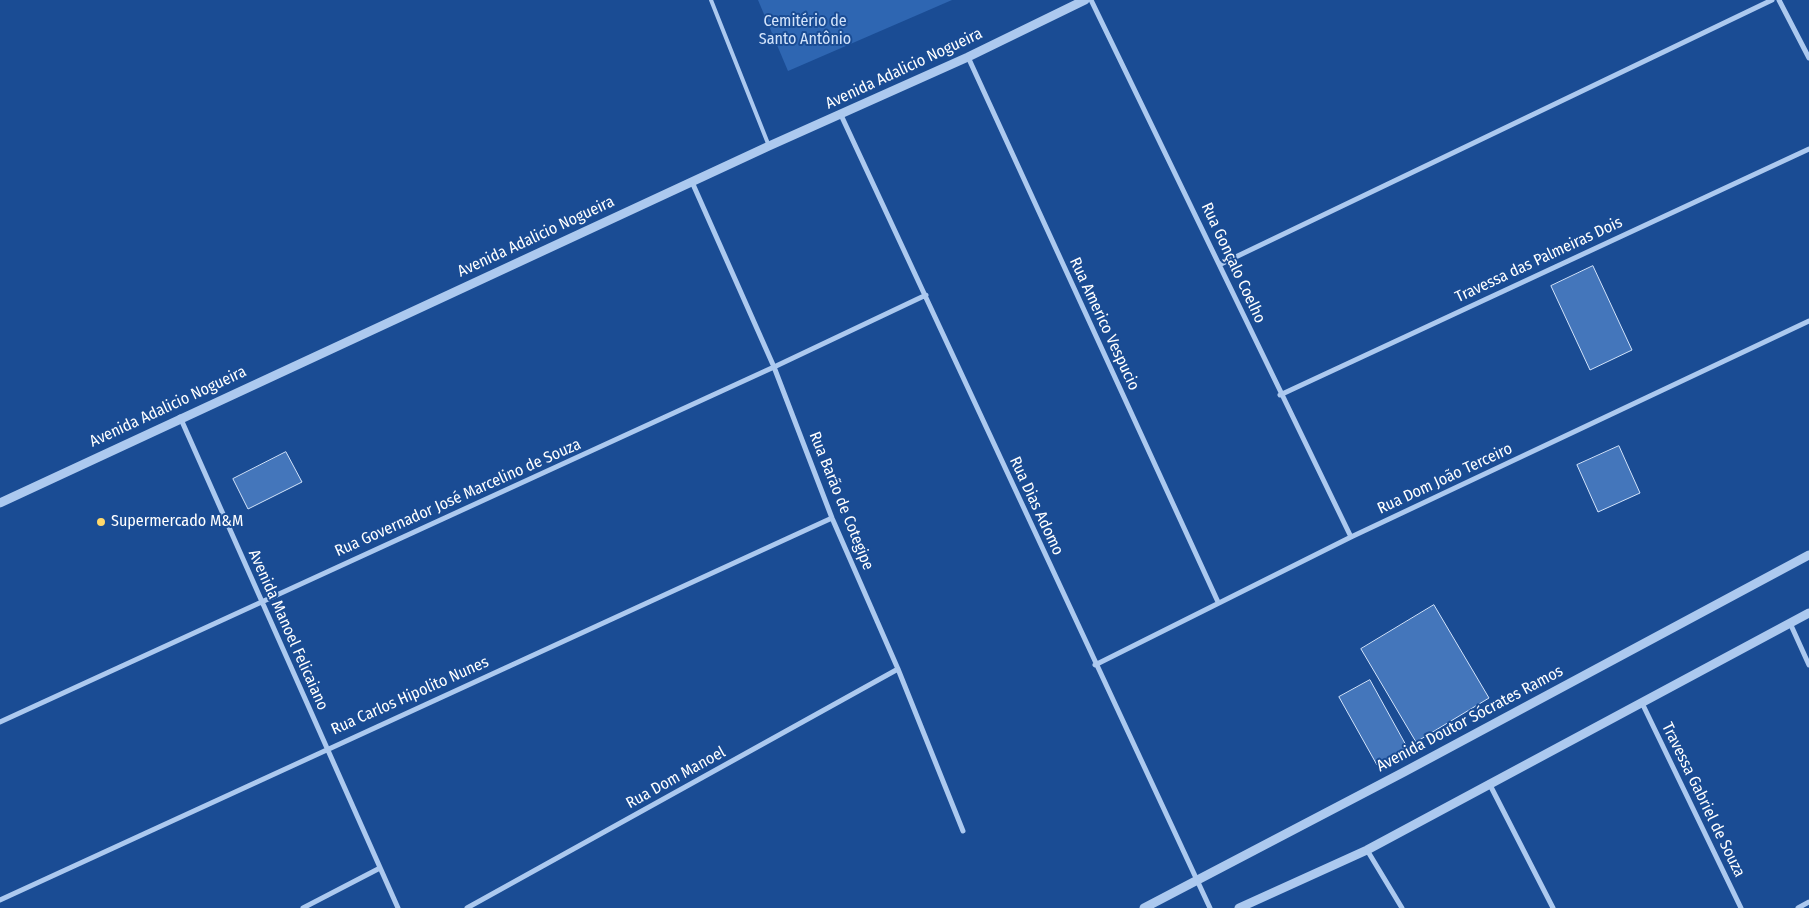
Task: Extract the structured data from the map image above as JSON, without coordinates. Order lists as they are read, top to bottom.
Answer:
{
  "streets": {
    "street": [
      "Avenida Adalicio Nogueira",
      "Travessa das Palmeiras Dois",
      "Rua Gonçalo Coelho",
      "Rua Americo Vespucio",
      "Rua Dom João Terceiro",
      "Rua Governador José Marcelino de Souza",
      "Rua Barão de Cotegipe",
      "Rua Dias Adomo",
      "Avenida Manoel Felicaiano",
      "Rua Carlos Hipolito Nunes",
      "Avenida Doutor Sócrates Ramos",
      "Rua Dom Manoel",
      "Travessa Gabriel de Souza"
    ]
  },
  "crossings": [
    ["Avenida Adalicio Nogueira", "Rua Americo Vespucio"],
    ["Avenida Adalicio Nogueira", "Rua Barão de Cotegipe"],
    ["Avenida Adalicio Nogueira", "Rua Dias Adomo"],
    ["Avenida Adalicio Nogueira", "Avenida Manoel Felicaiano"],
    ["Travessa das Palmeiras Dois", "Rua Gonçalo Coelho"],
    ["Rua Gonçalo Coelho", "Rua Dom João Terceiro"],
    ["Rua Americo Vespucio", "Rua Dom João Terceiro"],
    ["Rua Dom João Terceiro", "Rua Dias Adomo"],
    ["Rua Governador José Marcelino de Souza", "Rua Barão de Cotegipe"],
    ["Rua Governador José Marcelino de Souza", "Rua Dias Adomo"],
    ["Rua Governador José Marcelino de Souza", "Avenida Manoel Felicaiano"],
    ["Rua Barão de Cotegipe", "Rua Carlos Hipolito Nunes"],
    ["Rua Barão de Cotegipe", "Rua Dom Manoel"],
    ["Rua Dias Adomo", "Avenida Doutor Sócrates Ramos"],
    ["Avenida Manoel Felicaiano", "Rua Carlos Hipolito Nunes"]
  ],
  "parks": ["Cemitério de Santo Antônio"],
  "places": ["Supermercado M&M"]
}
